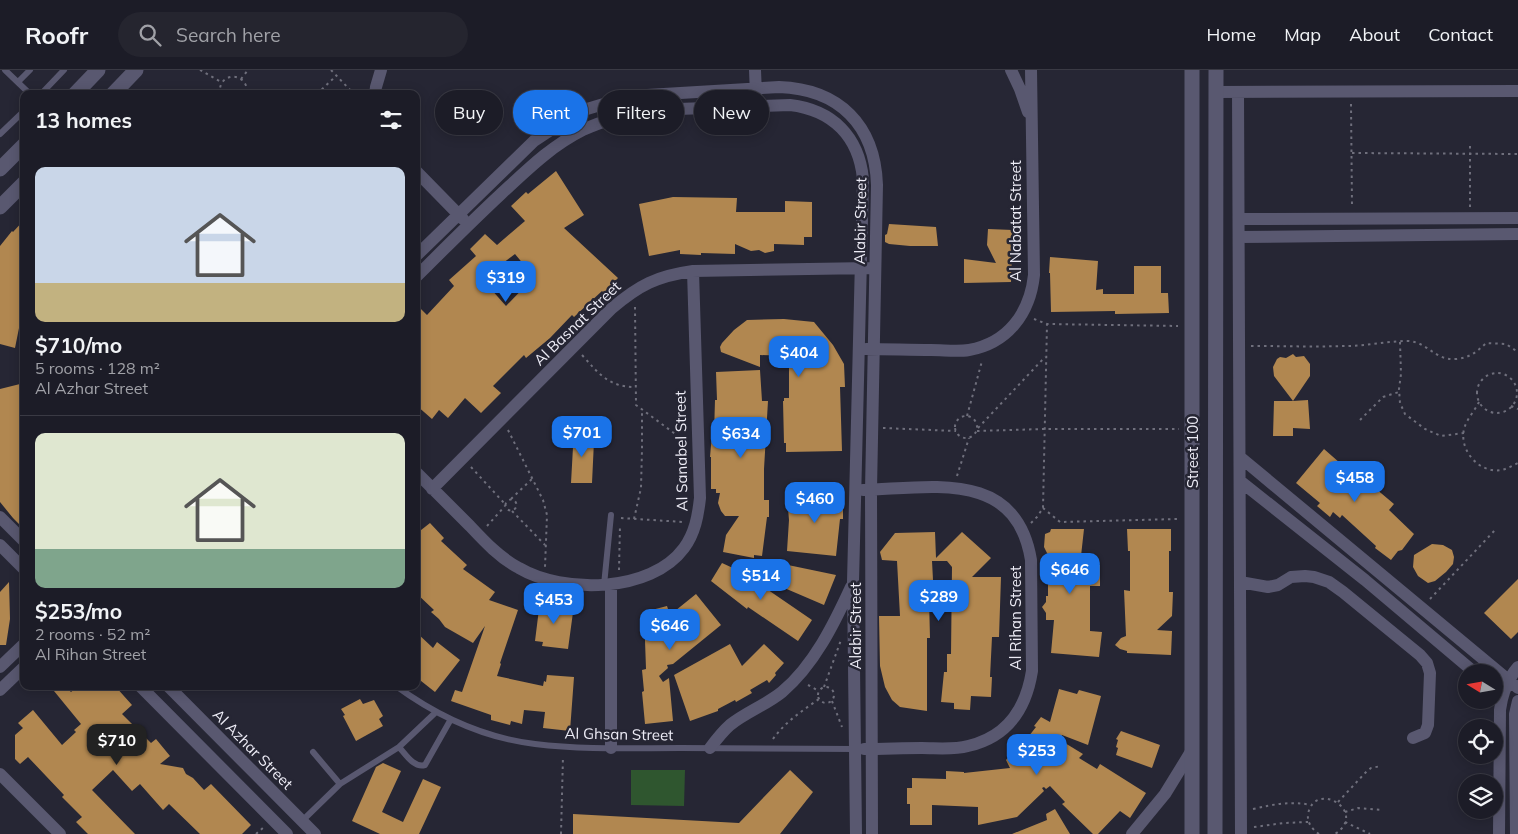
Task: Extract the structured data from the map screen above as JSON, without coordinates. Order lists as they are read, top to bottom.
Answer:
{
  "streets": {
    "street": [
      "Alabir Street",
      "Al Nabatat Street",
      "Al Basnat Street",
      "Al Sanabel Street",
      "Street 100",
      "Al Rihan Street",
      "Al Azhar Street"
    ],
    "lane": ["Al Ghsan Street"]
  },
  "crossings": [
    ["Alabir Street", "Al Nabatat Street"],
    ["Alabir Street", "Al Basnat Street"],
    ["Alabir Street", "Al Rihan Street"],
    ["Alabir Street", "Al Ghsan Street"],
    ["Al Basnat Street", "Al Sanabel Street"],
    ["Al Rihan Street", "Al Ghsan Street"]
  ],
  "north": "left",
  "page": {
    "header": "Roofr",
    "search": "Search here",
    "nav": [
      "Home",
      "Map",
      "About",
      "Contact"
    ],
    "chip": [
      "Buy",
      "Rent",
      "Filters",
      "New"
    ],
    "heading": "13 homes",
    "list": [
      {
        "name": "$710/mo",
        "note": "5 rooms · 128 m² · Al Azhar Street"
      },
      {
        "name": "$253/mo",
        "note": "2 rooms · 52 m² · Al Rihan Street"
      }
    ],
    "price": [
      "$319",
      "$404",
      "$701",
      "$634",
      "$458",
      "$460",
      "$646",
      "$514",
      "$289",
      "$453",
      "$646",
      "$710",
      "$253"
    ]
  }
}
